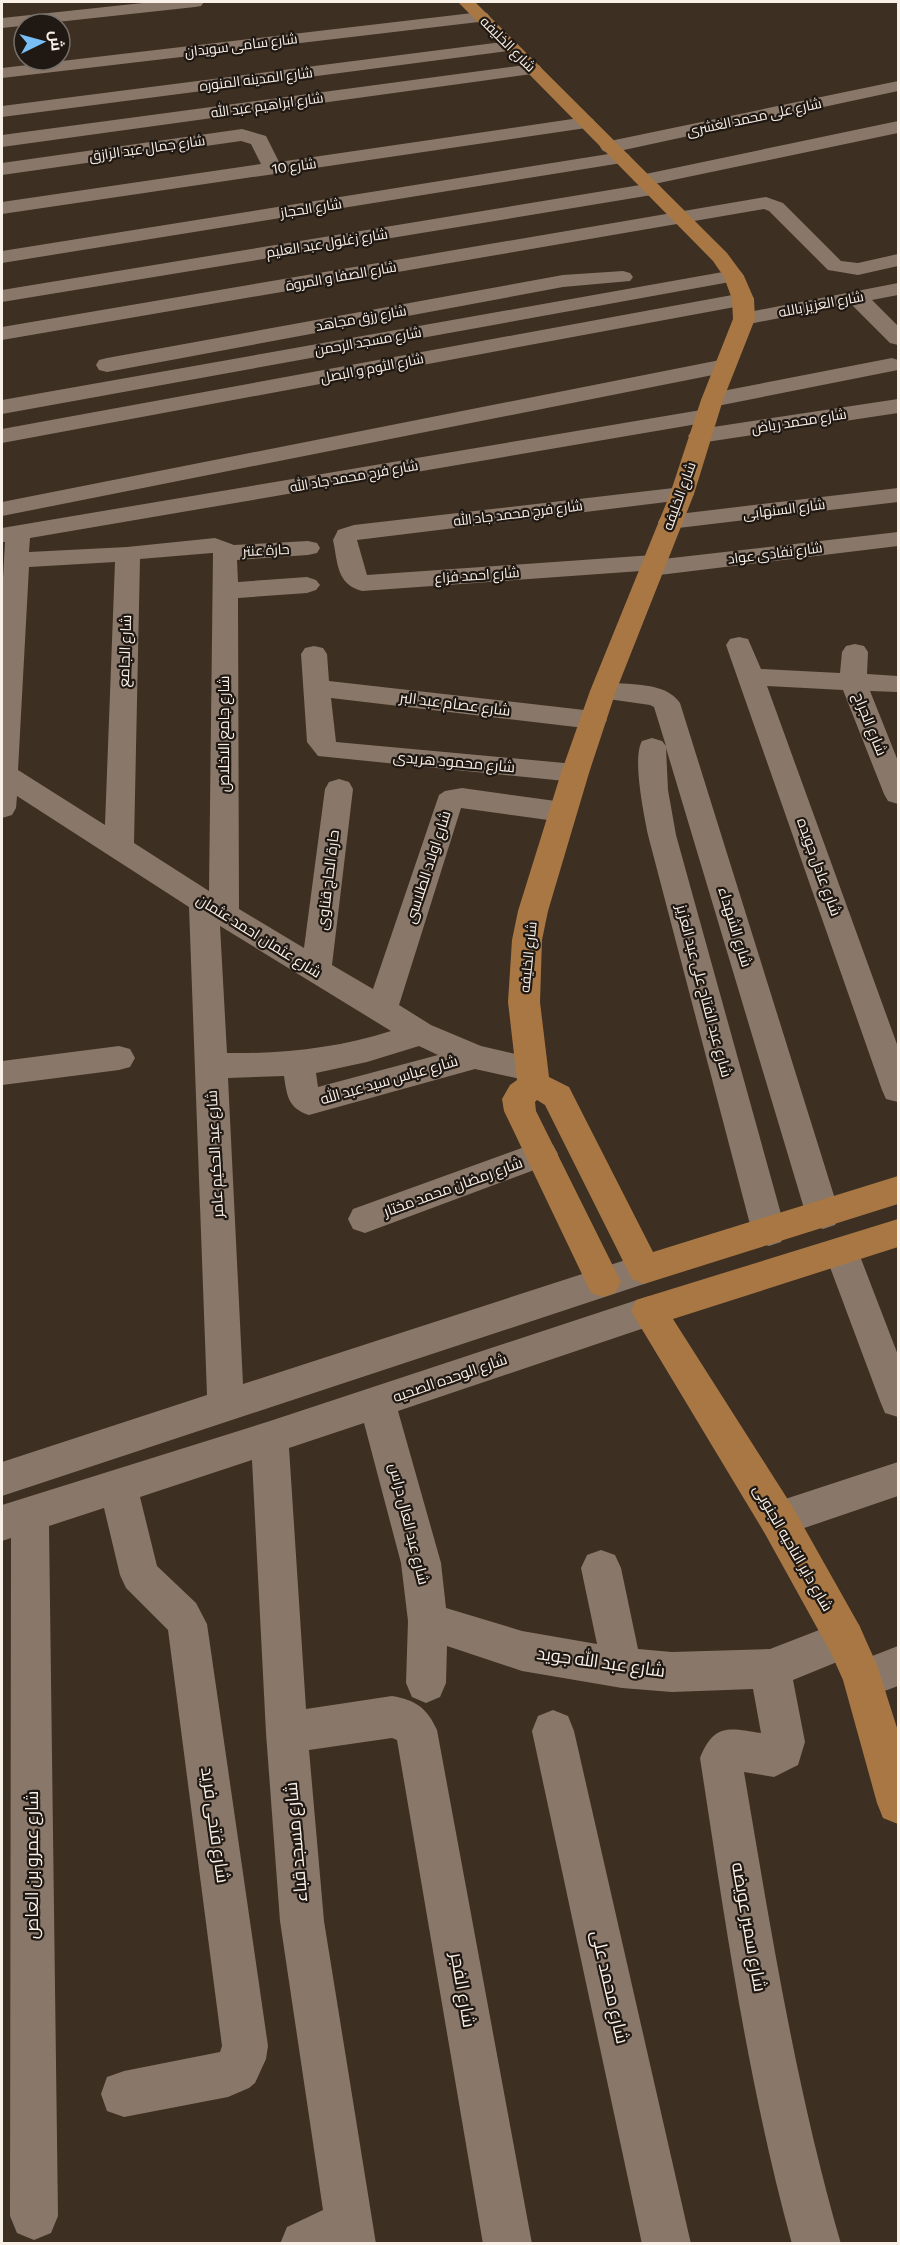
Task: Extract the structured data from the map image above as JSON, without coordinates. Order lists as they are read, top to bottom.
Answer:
{
  "streets": {
    "main road": ["شارع الخليفه", "شارع الوحده الصحيه", "شارع داير الناحيه الجنوبى"],
    "street": [
      "شارع سامى سويدان",
      "شارع المدينه المنوره",
      "شارع ابراهيم عبد الله",
      "شارع على محمد الغشرى",
      "شارع جمال عبد الرازق",
      "شارع 10",
      "شارع الحجاز",
      "شارع زغلول عبد العليم",
      "شارع الصفا و المروة",
      "شارع العزيز بالله",
      "شارع رزق مجاهد",
      "شارع مسجد الرحمن",
      "شارع الثوم و البصل",
      "شارع محمد رياض",
      "شارع فرح محمد جاد الله",
      "شارع السنهابى",
      "شارع فرج محمد جاد الله",
      "حارة عنتر",
      "شارع نفادى عواد",
      "شارع احمد فزاع",
      "شارع الجامع",
      "شارع عصام عبد البر",
      "شارع الجراح",
      "شارع جامع الاخلاص",
      "شارع محمود هريدى",
      "شارع اولاد الطلاسى",
      "شارع عادل جويده",
      "حارة الحاج قناوى",
      "شارع الشهداء",
      "شارع عثمان احمد عثمان",
      "شارع عبد الفتاح على عبد العزيز",
      "شارع عباس سيد عبد الله",
      "شارع عبد الحكيم عامر",
      "شارع رمضان محمد مختار",
      "شارع عبد العال دراس",
      "شارع عبد الله جويد",
      "شارع فتحى فريد",
      "شارع مسجد قباء",
      "شارع عمرو بن العاص",
      "شارع سمير عويضه",
      "شارع محمد على",
      "شارع الفجر"
    ]
  },
  "crossings": [
    ["شارع الخليفه", "شارع سامى سويدان"],
    ["شارع الخليفه", "شارع المدينه المنوره"],
    ["شارع الخليفه", "شارع ابراهيم عبد الله"],
    ["شارع الخليفه", "شارع على محمد الغشرى"],
    ["شارع الخليفه", "شارع 10"],
    ["شارع الخليفه", "شارع الحجاز"],
    ["شارع الخليفه", "شارع زغلول عبد العليم"],
    ["شارع الخليفه", "شارع الصفا و المروة"],
    ["شارع الخليفه", "شارع العزيز بالله"],
    ["شارع الخليفه", "شارع رزق مجاهد"],
    ["شارع الخليفه", "شارع مسجد الرحمن"],
    ["شارع الخليفه", "شارع الثوم و البصل"],
    ["شارع الخليفه", "شارع محمد رياض"],
    ["شارع الخليفه", "شارع فرح محمد جاد الله"],
    ["شارع الخليفه", "شارع السنهابى"],
    ["شارع الخليفه", "شارع فرج محمد جاد الله"],
    ["شارع الخليفه", "شارع نفادى عواد"],
    ["شارع الخليفه", "شارع احمد فزاع"],
    ["شارع الخليفه", "شارع عصام عبد البر"],
    ["شارع الخليفه", "شارع محمود هريدى"],
    ["شارع الخليفه", "شارع اولاد الطلاسى"],
    ["شارع الخليفه", "شارع الشهداء"],
    ["شارع الخليفه", "شارع عثمان احمد عثمان"],
    ["شارع على محمد الغشرى", "شارع الحجاز"],
    ["شارع جمال عبد الرازق", "شارع 10"],
    ["شارع العزيز بالله", "شارع الثوم و البصل"],
    ["شارع رزق مجاهد", "شارع مسجد الرحمن"],
    ["شارع محمد رياض", "شارع فرح محمد جاد الله"],
    ["شارع فرج محمد جاد الله", "شارع احمد فزاع"],
    ["حارة عنتر", "شارع جامع الاخلاص"],
    ["شارع نفادى عواد", "شارع احمد فزاع"],
    ["شارع الجامع", "شارع عثمان احمد عثمان"],
    ["شارع عصام عبد البر", "شارع محمود هريدى"],
    ["شارع جامع الاخلاص", "شارع عثمان احمد عثمان"],
    ["شارع جامع الاخلاص", "شارع عبد الحكيم عامر"],
    ["شارع اولاد الطلاسى", "شارع عثمان احمد عثمان"],
    ["حارة الحاج قناوى", "شارع عثمان احمد عثمان"],
    ["شارع عثمان احمد عثمان", "شارع عباس سيد عبد الله"],
    ["شارع عثمان احمد عثمان", "شارع عبد الحكيم عامر"],
    ["شارع الوحده الصحيه", "شارع عبد العال دراس"],
    ["شارع الوحده الصحيه", "شارع داير الناحيه الجنوبى"],
    ["شارع الوحده الصحيه", "شارع فتحى فريد"],
    ["شارع الوحده الصحيه", "شارع مسجد قباء"],
    ["شارع الوحده الصحيه", "شارع عمرو بن العاص"],
    ["شارع عبد العال دراس", "شارع عبد الله جويد"],
    ["شارع داير الناحيه الجنوبى", "شارع عبد الله جويد"],
    ["شارع عبد الله جويد", "شارع سمير عويضه"],
    ["شارع مسجد قباء", "شارع الفجر"]
  ],
  "north": "right"
}
